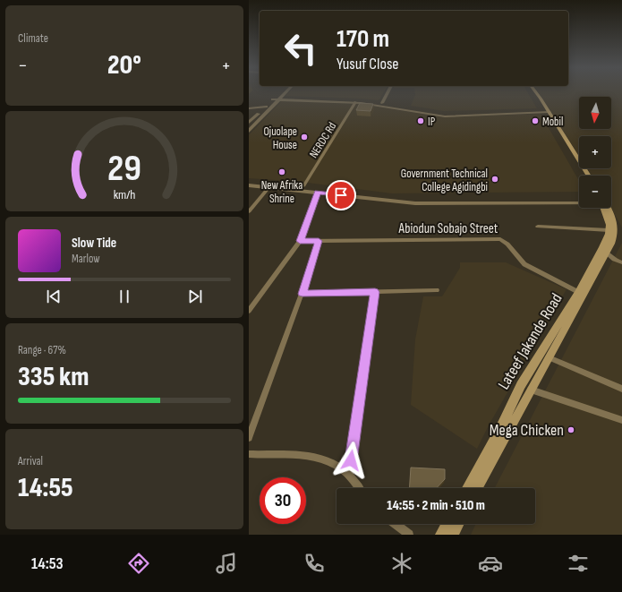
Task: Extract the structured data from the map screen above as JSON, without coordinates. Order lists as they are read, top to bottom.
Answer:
{
  "streets": {
    "main road": ["Lateef Jakande Road"],
    "street": ["NERDC Rd", "Abiodun Sobajo Street"]
  },
  "crossings": [
    ["Abiodun Sobajo Street", "Lateef Jakande Road"]
  ],
  "places": [
    "IP",
    "Mobil",
    "Ojuolape House",
    "New Afrika Shrine",
    "Government Technical College Agidingbi",
    "Mega Chicken"
  ],
  "north": "bottom",
  "page": {
    "tile": [
      "Climate",
      ["Range · 67%", "335 km"],
      ["Arrival", "14:55"]
    ],
    "turn": ["170 m", "Yusuf Close"],
    "heat": ["−", "20°", "+"],
    "map_buttons": ["+", "−"],
    "song": ["Slow Tide", "Marlow"],
    "limit": "30",
    "trip": "14:55 · 2 min · 510 m",
    "tabs": "14:53",
    "gauge": ["29", "km/h"]
  }
}
